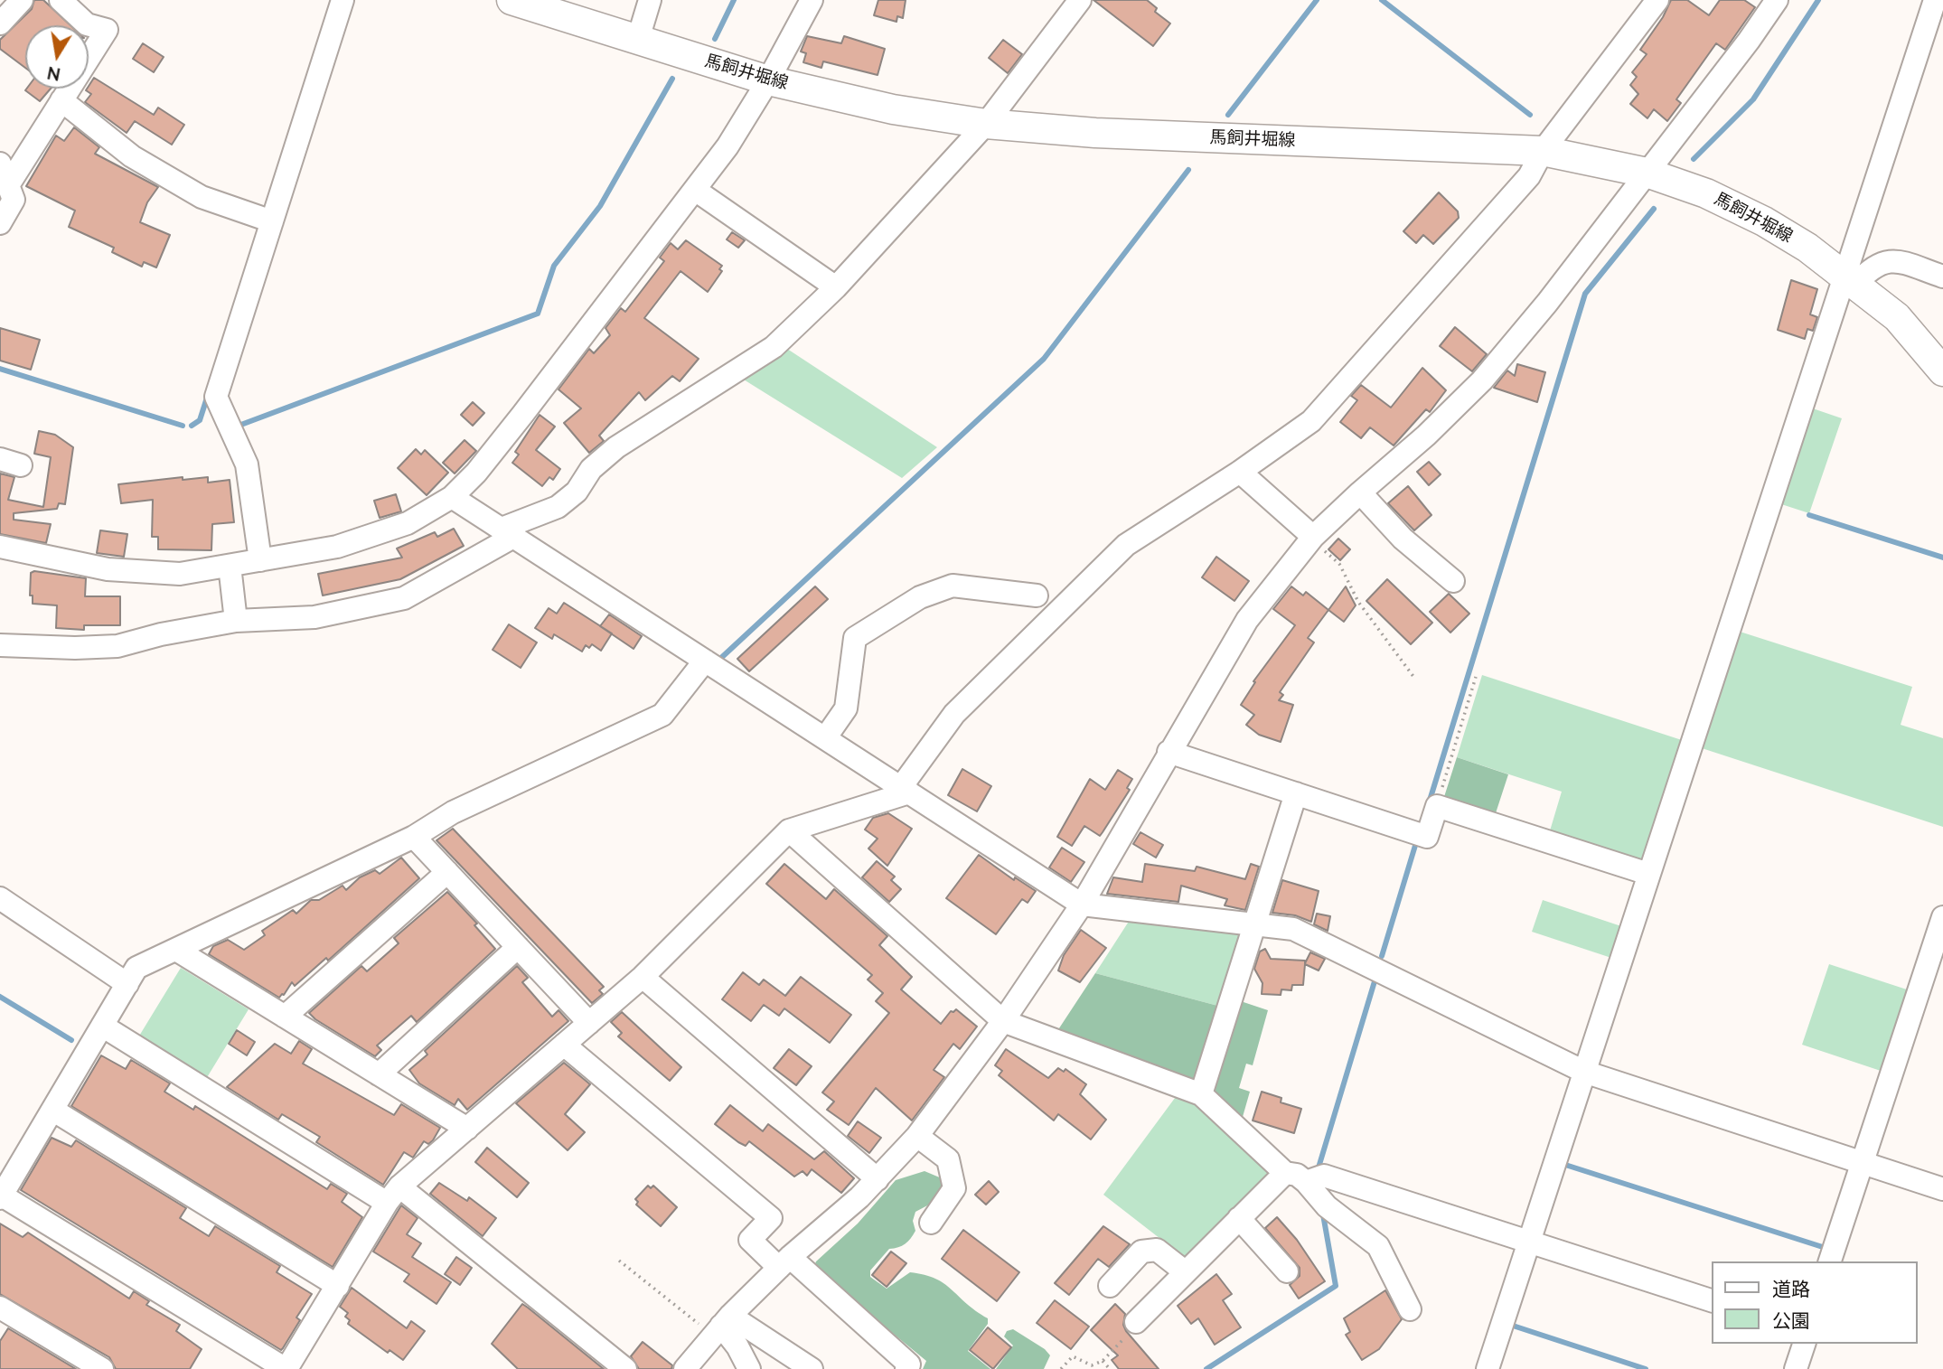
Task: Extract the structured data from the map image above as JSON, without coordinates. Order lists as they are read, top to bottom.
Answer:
{
  "streets": {
    "main road": ["馬飼井堀線"]
  },
  "legend": ["道路", "公園"],
  "north": "bottom"
}
